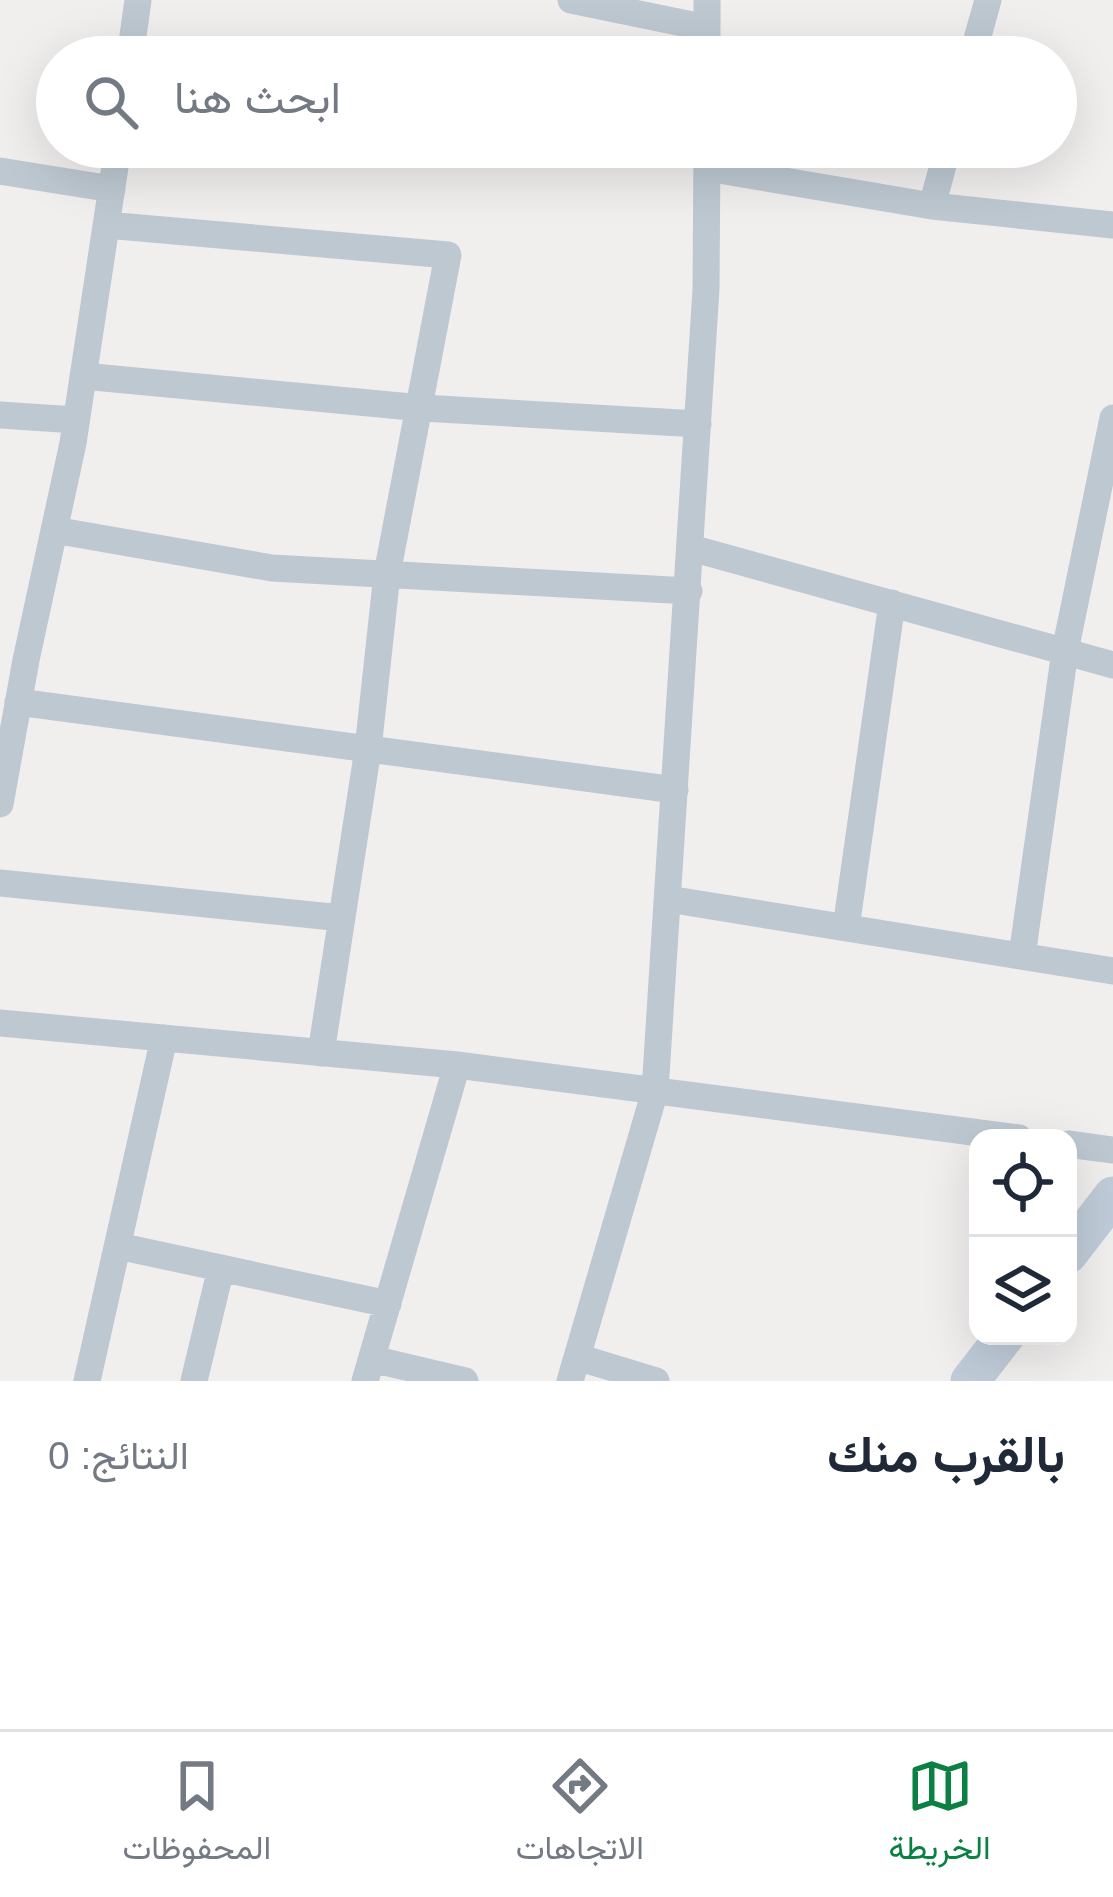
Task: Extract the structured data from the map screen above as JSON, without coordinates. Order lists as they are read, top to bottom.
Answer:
{
  "page": {
    "search": "ابحث هنا",
    "heading": ["بالقرب منك", "النتائج: 0"],
    "nav": ["الخريطة", "الاتجاهات", "المحفوظات"]
  }
}
